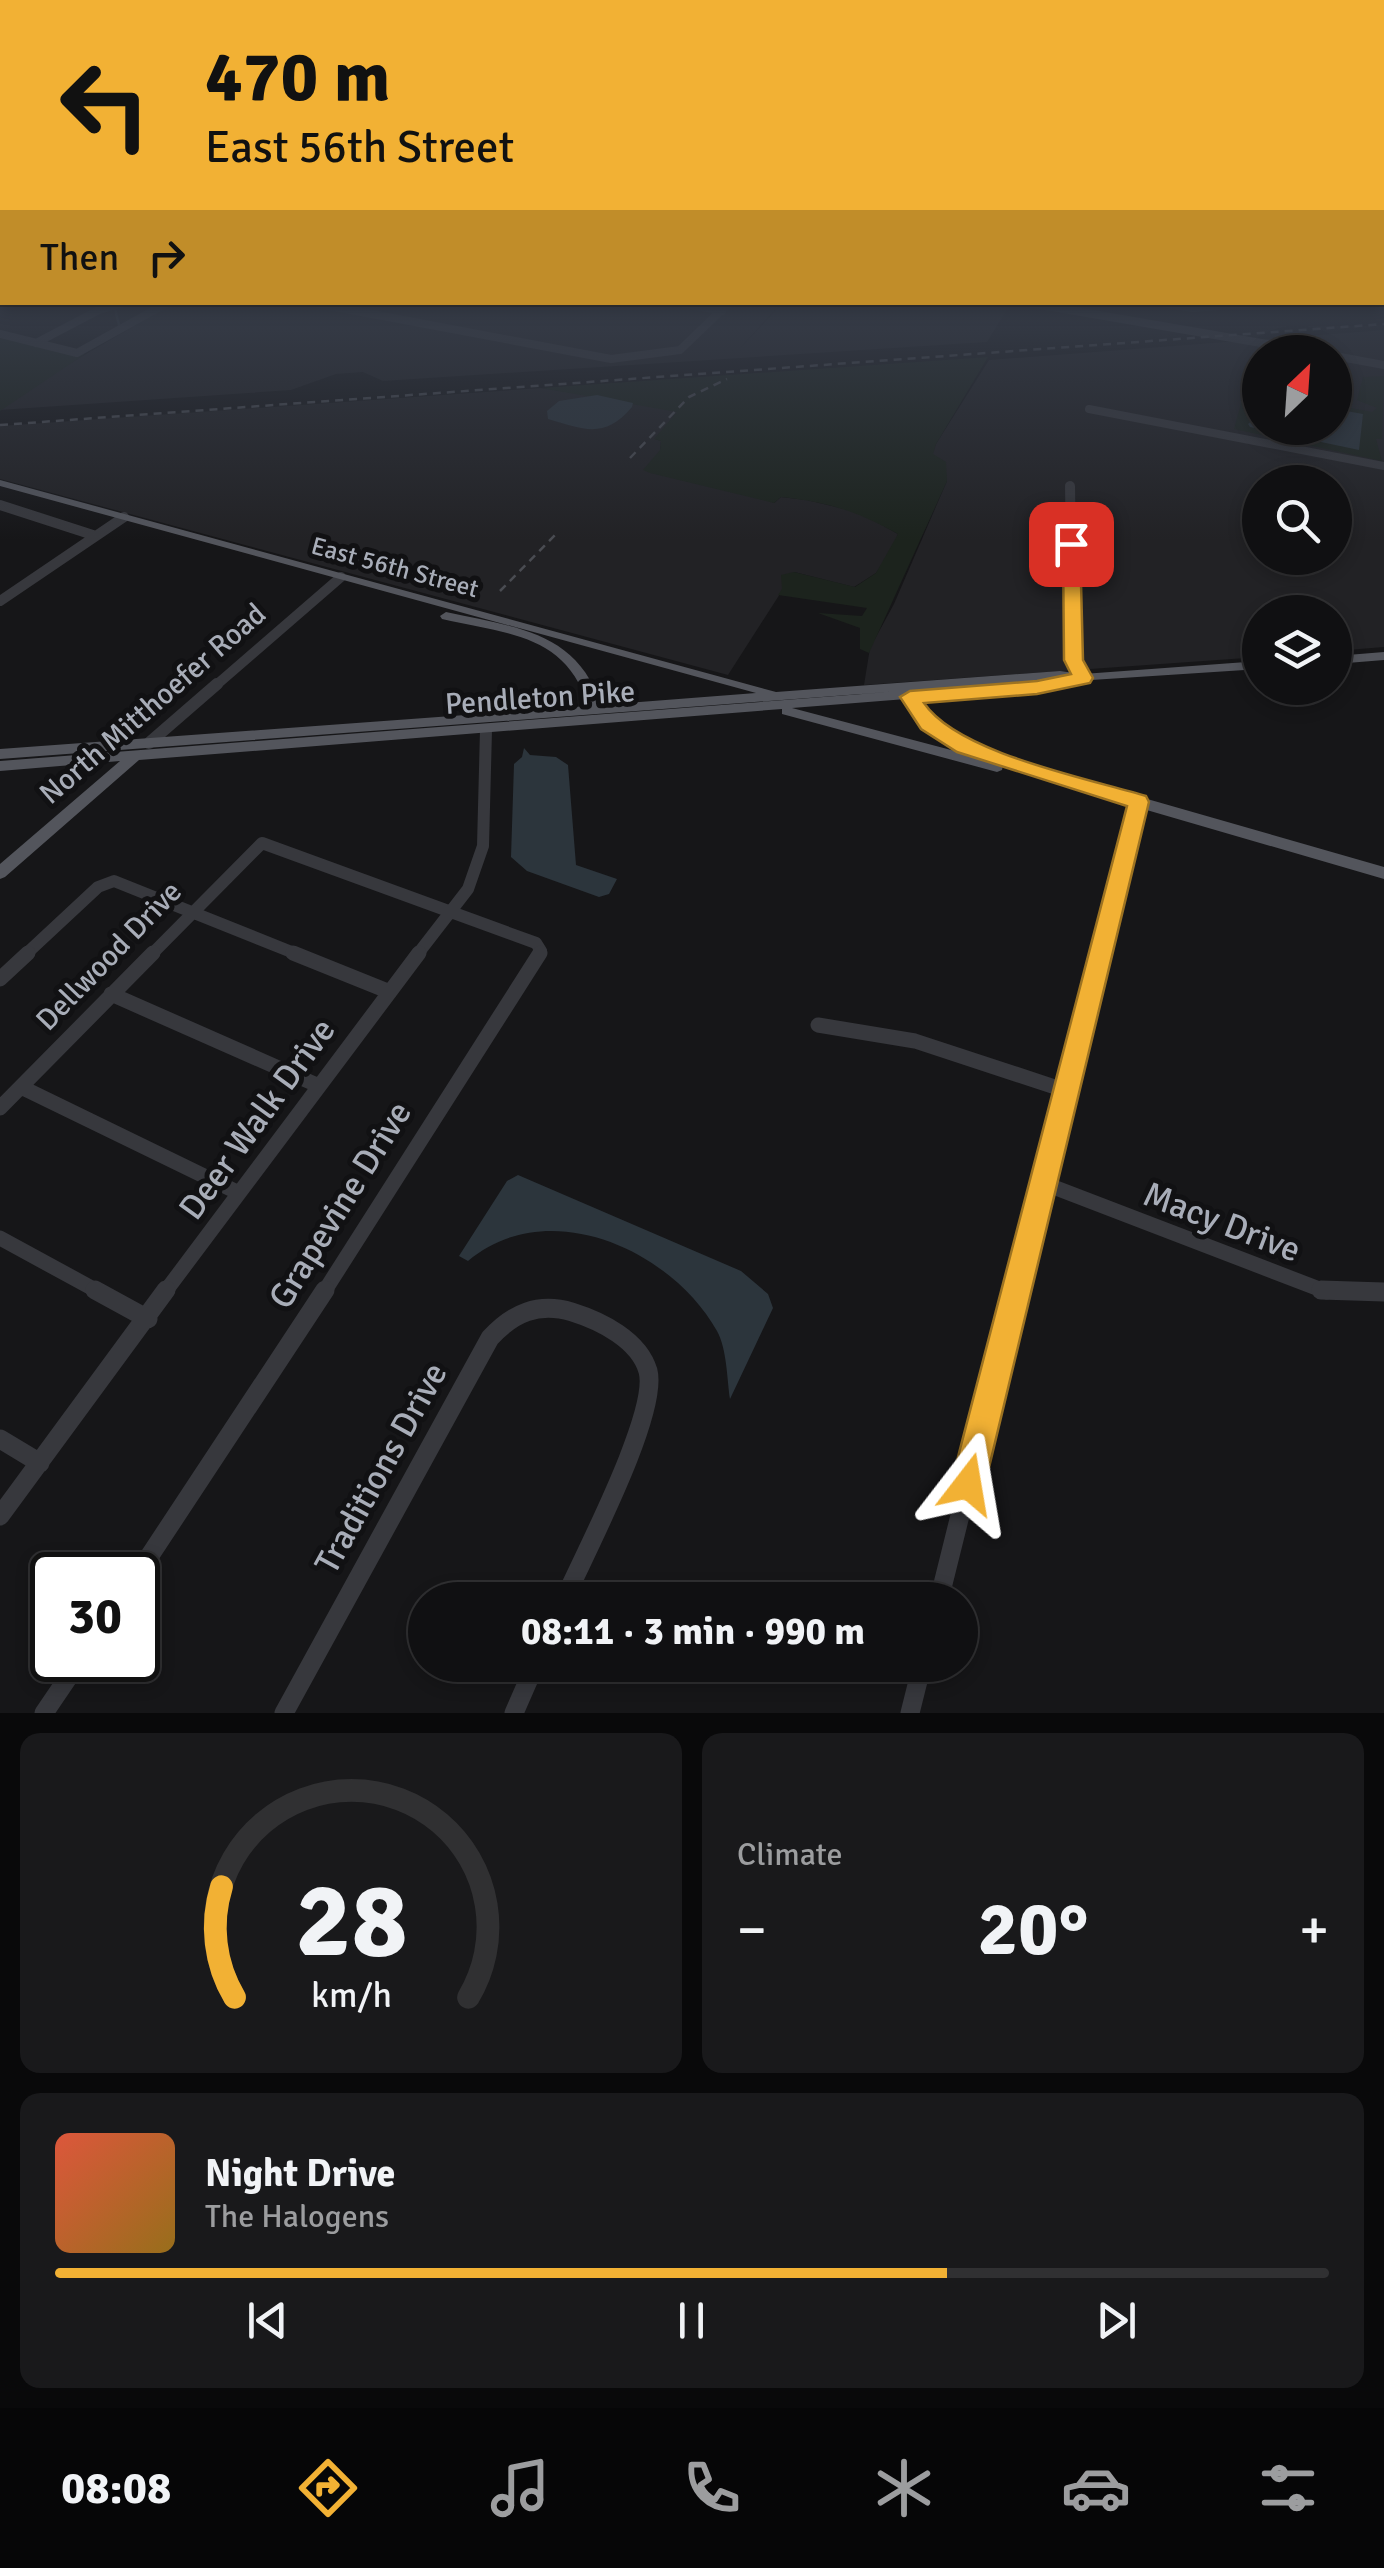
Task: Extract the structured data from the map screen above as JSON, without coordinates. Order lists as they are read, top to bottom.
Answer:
{
  "streets": {
    "main road": ["East 56th Street", "Pendleton Pike", "North Mitthoefer Road"],
    "street": [
      "Dellwood Drive",
      "Deer Walk Drive",
      "Grapevine Drive",
      "Macy Drive",
      "Traditions Drive"
    ]
  },
  "crossings": [
    ["East 56th Street", "Pendleton Pike"],
    ["East 56th Street", "North Mitthoefer Road"],
    ["Pendleton Pike", "North Mitthoefer Road"],
    ["Pendleton Pike", "Deer Walk Drive"],
    ["Dellwood Drive", "Deer Walk Drive"],
    ["Dellwood Drive", "Grapevine Drive"],
    ["Deer Walk Drive", "Grapevine Drive"]
  ],
  "north": "top right",
  "page": {
    "turn": ["470 m", "East 56th Street"],
    "then": "Then",
    "limit": "30",
    "trip": "08:11 · 3 min · 990 m",
    "tile": "Climate",
    "heat": ["−", "20°", "+"],
    "song": ["Night Drive", "The Halogens"],
    "tabs": "08:08",
    "gauge": ["28", "km/h"]
  }
}
